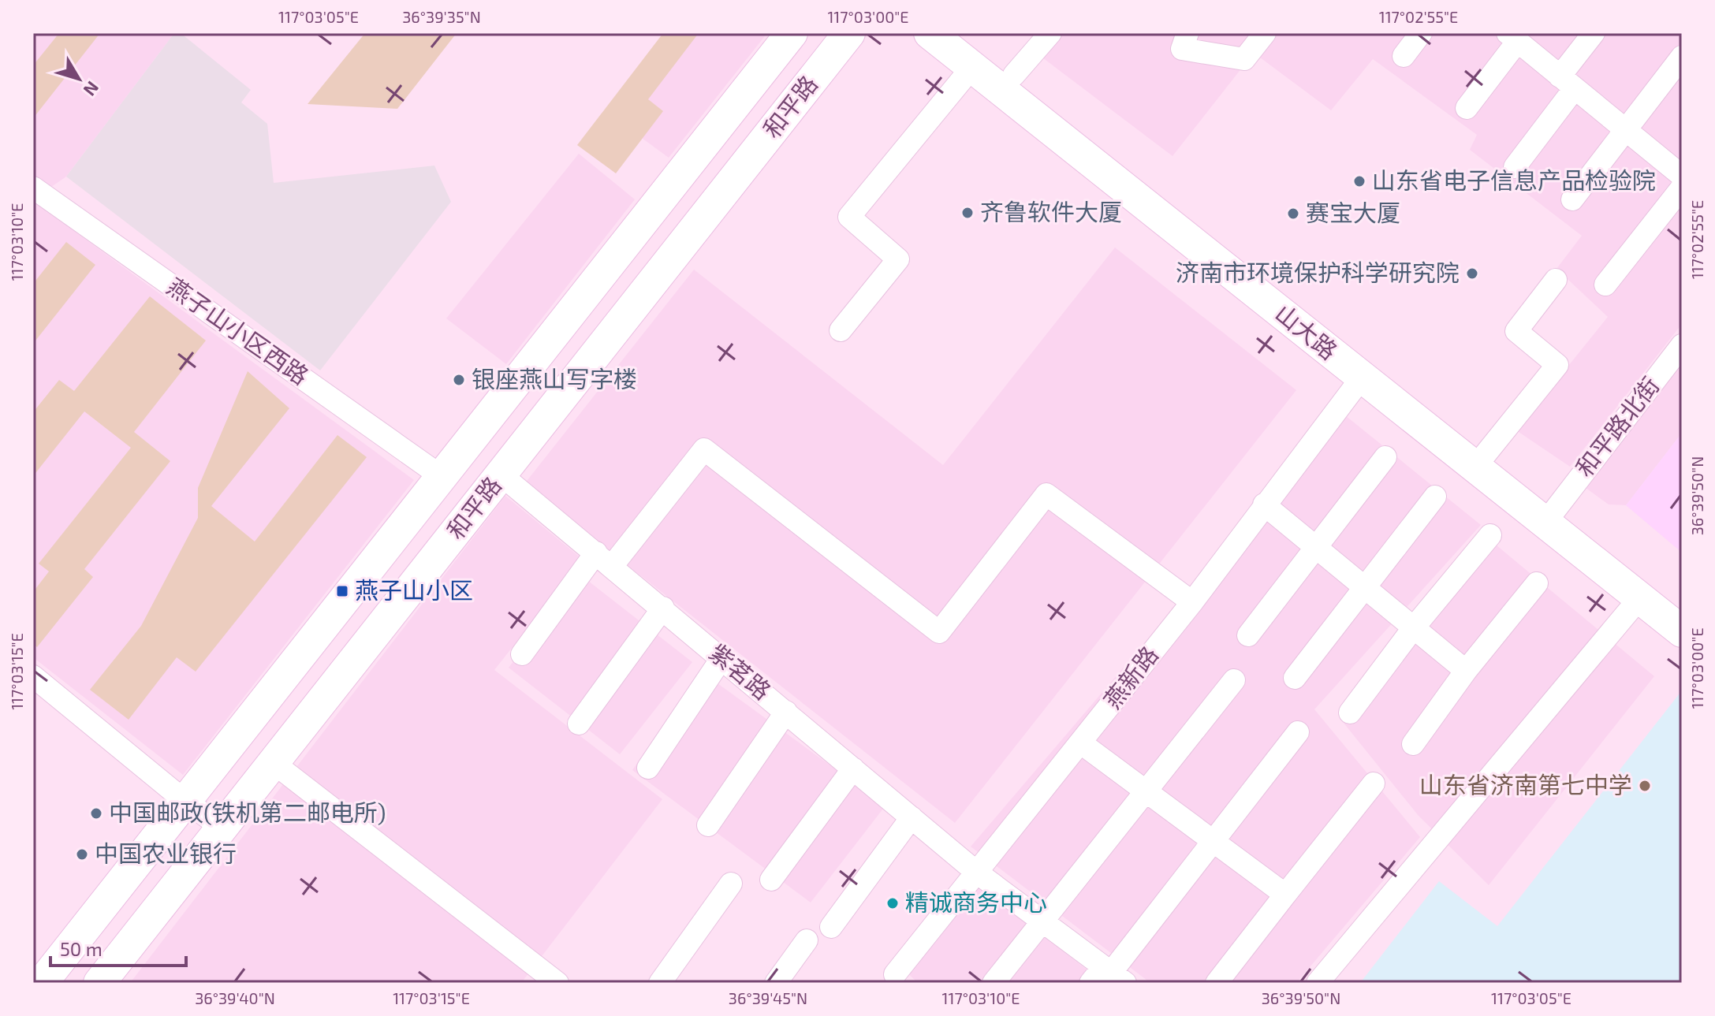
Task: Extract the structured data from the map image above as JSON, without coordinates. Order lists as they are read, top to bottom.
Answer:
{
  "streets": {
    "main road": ["和平路", "山大路"],
    "street": [
      "燕子山小区西路",
      "和平路北街",
      "紫茗路",
      "燕新路"
    ]
  },
  "crossings": [
    ["和平路", "燕子山小区西路"],
    ["和平路", "紫茗路"],
    ["山大路", "和平路北街"],
    ["山大路", "燕新路"],
    ["紫茗路", "燕新路"]
  ],
  "places": {
    "other": [
      "山东省电子信息产品检验院",
      "齐鲁软件大厦",
      "赛宝大厦",
      "济南市环境保护科学研究院",
      "银座燕山写字楼",
      "山东省济南第七中学",
      "中国邮政(铁机第二邮电所)",
      "中国农业银行",
      "精诚商务中心"
    ],
    "transit": ["燕子山小区"]
  },
  "scale_bar": "50 m",
  "north": "bottom right",
  "coordinates": [
    "117°03'05\"E",
    "36°39'35\"N",
    "117°03'00\"E",
    "117°02'55\"E",
    "117°03'10\"E",
    "36°39'50\"N",
    "117°03'15\"E",
    "36°39'40\"N",
    "36°39'45\"N"
  ]
}
